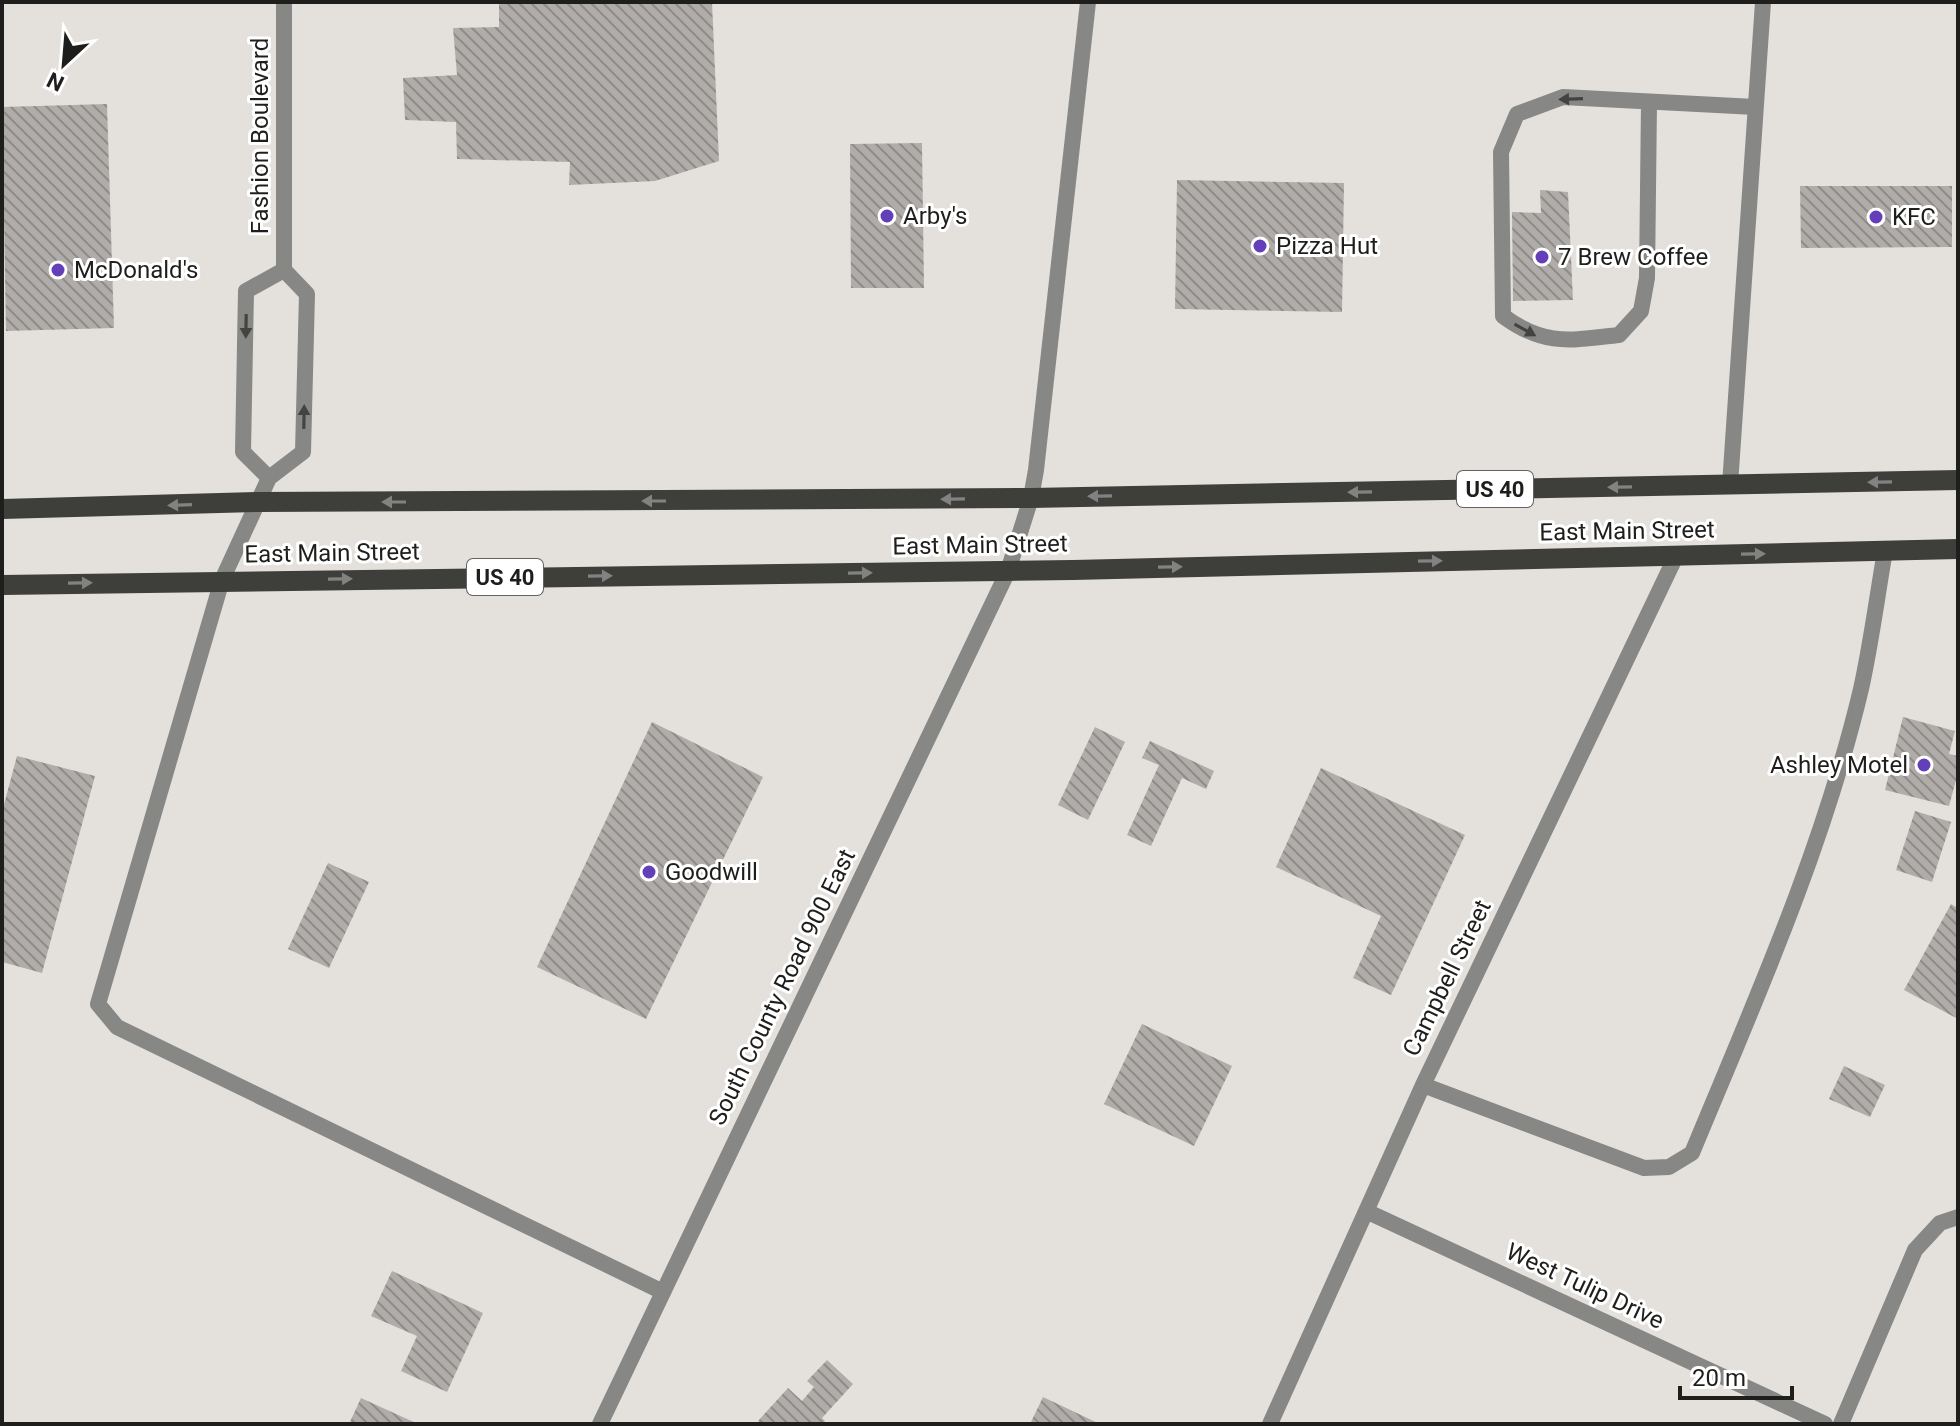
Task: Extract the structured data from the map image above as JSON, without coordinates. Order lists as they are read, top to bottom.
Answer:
{
  "streets": {
    "main road": ["US 40", "East Main Street"],
    "street": [
      "Fashion Boulevard",
      "Campbell Street",
      "South County Road 900 East",
      "West Tulip Drive"
    ]
  },
  "crossings": [
    ["East Main Street", "Campbell Street"],
    ["East Main Street", "South County Road 900 East"],
    ["Campbell Street", "West Tulip Drive"]
  ],
  "places": [
    "Arby's",
    "KFC",
    "Pizza Hut",
    "7 Brew Coffee",
    "McDonald's",
    "Ashley Motel",
    "Goodwill"
  ],
  "scale_bar": "20 m",
  "north": "bottom left"
}
